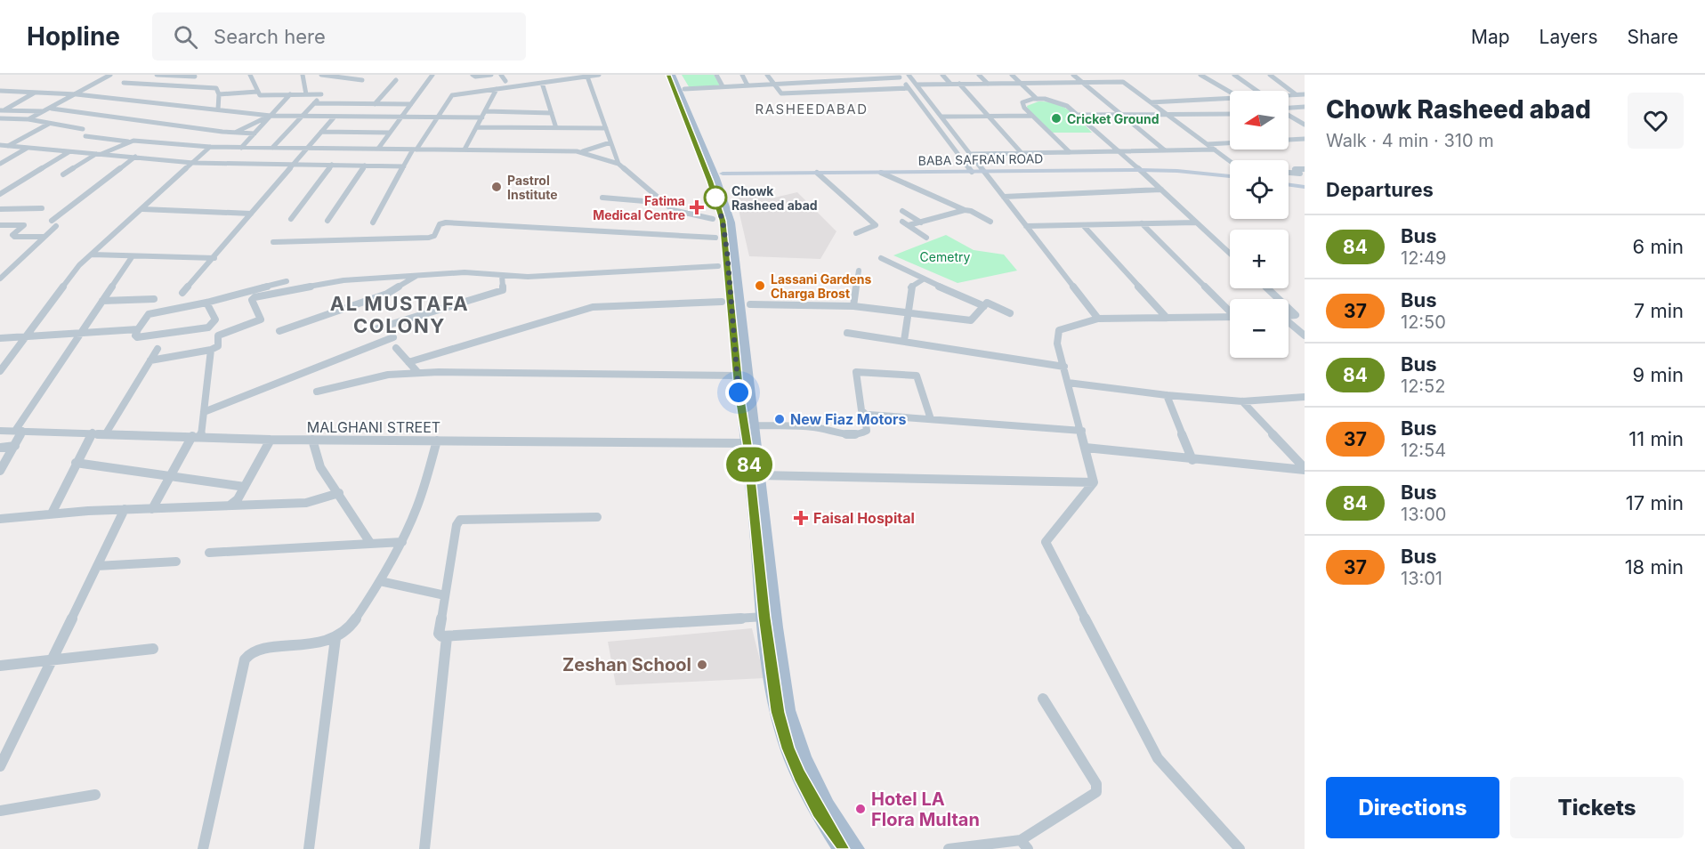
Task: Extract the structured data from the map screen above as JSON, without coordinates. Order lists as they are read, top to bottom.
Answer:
{
  "streets": {
    "main road": ["BABA SAFRAN ROAD"],
    "street": ["MALGHANI STREET"]
  },
  "districts": ["RASHEEDABAD", "AL MUSTAFA COLONY"],
  "parks": ["Cemetry"],
  "places": {
    "other": [
      "Cricket Ground",
      "Pastrol Institute",
      "Chowk Rasheed abad",
      "Lassani Gardens Charga Brost",
      "New Fiaz Motors",
      "Zeshan School",
      "Hotel LA Flora Multan"
    ],
    "health": ["Fatima Medical Centre", "Faisal Hospital"]
  },
  "lines": ["bus line 84"],
  "north": "left",
  "page": {
    "header": "Hopline",
    "search": "Search here",
    "nav": ["Map", "Layers", "Share"],
    "on_map": "84",
    "heading": [
      ["Chowk Rasheed abad", "Walk · 4 min · 310 m"],
      "Departures"
    ],
    "map_buttons": ["+", "−"],
    "list": [
      {
        "mark": "84",
        "name": "Bus",
        "note": "12:49",
        "value": "6 min"
      },
      {
        "mark": "37",
        "name": "Bus",
        "note": "12:50",
        "value": "7 min"
      },
      {
        "mark": "84",
        "name": "Bus",
        "note": "12:52",
        "value": "9 min"
      },
      {
        "mark": "37",
        "name": "Bus",
        "note": "12:54",
        "value": "11 min"
      },
      {
        "mark": "84",
        "name": "Bus",
        "note": "13:00",
        "value": "17 min"
      },
      {
        "mark": "37",
        "name": "Bus",
        "note": "13:01",
        "value": "18 min"
      }
    ],
    "buttons": ["Directions", "Tickets"]
  }
}
